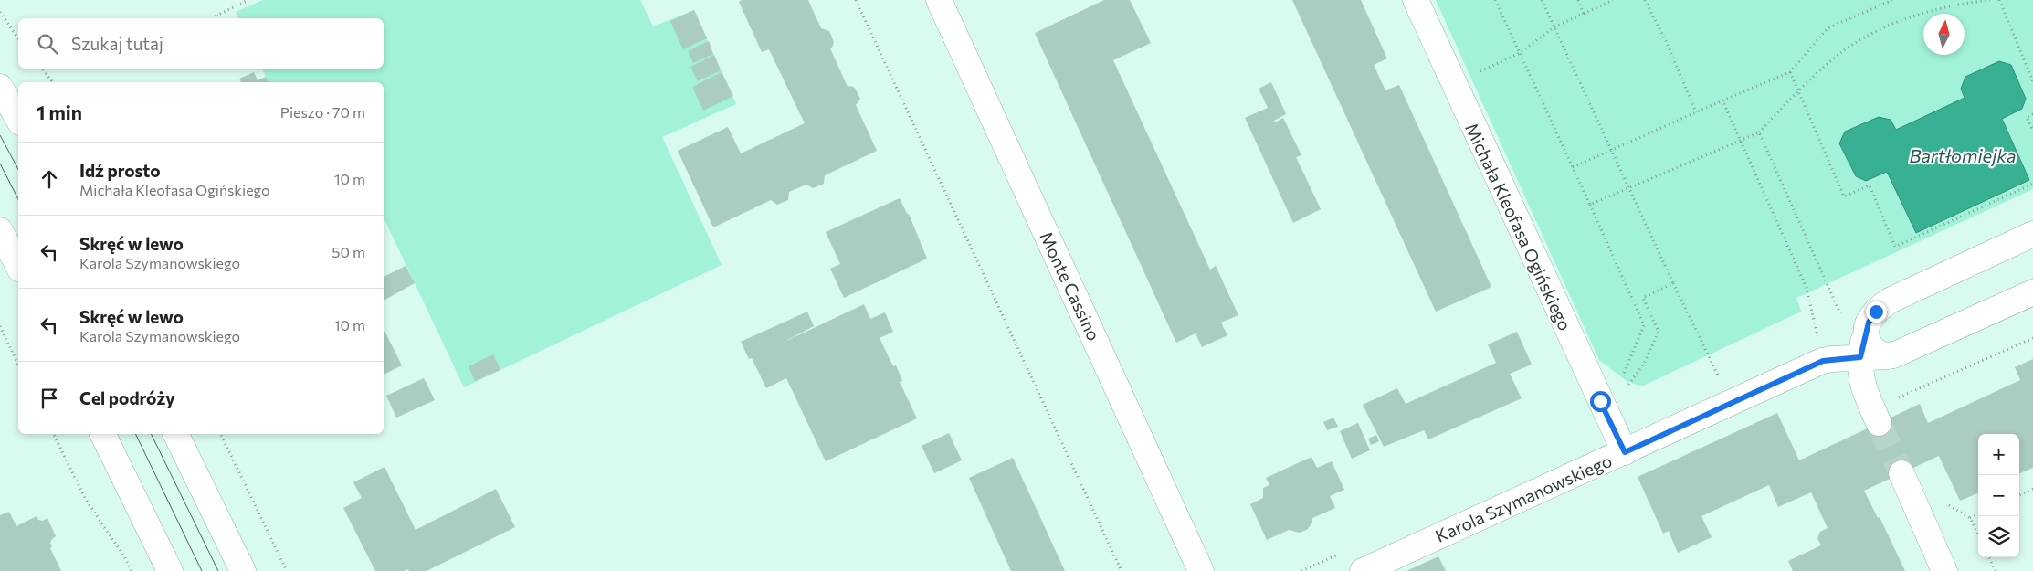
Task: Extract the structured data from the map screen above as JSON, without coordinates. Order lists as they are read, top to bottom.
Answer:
{
  "streets": {
    "street": ["Michała Kleofasa Ogińskiego", "Monte Cassino", "Karola Szymanowskiego"]
  },
  "crossings": [
    ["Michała Kleofasa Ogińskiego", "Karola Szymanowskiego"]
  ],
  "water": ["Bartłomiejka"],
  "north": "top",
  "page": {
    "search": "Szukaj tutaj",
    "heading": ["1 min", "Pieszo · 70 m"],
    "list": [
      ["Idź prosto", "Michała Kleofasa Ogińskiego", "10 m"],
      ["Skręć w lewo", "Karola Szymanowskiego", "50 m"],
      ["Skręć w lewo", "Karola Szymanowskiego", "10 m"],
      "Cel podróży"
    ],
    "map_buttons": ["+", "−"]
  }
}
